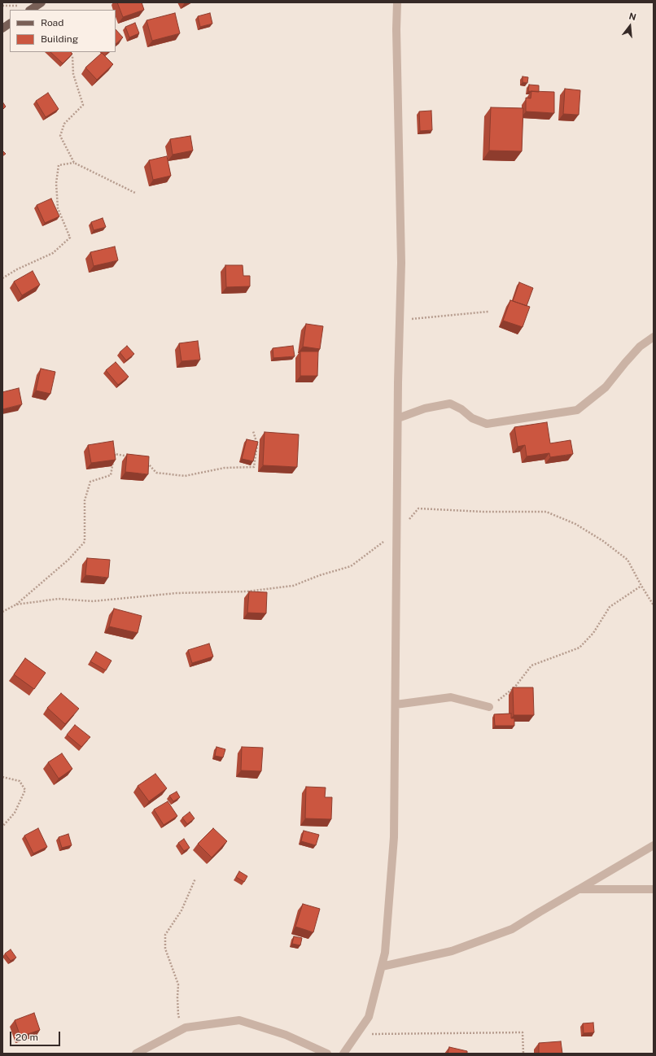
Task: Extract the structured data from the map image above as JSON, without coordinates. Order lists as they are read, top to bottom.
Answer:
{
  "legend": ["Road", "Building"],
  "scale_bar": "20 m",
  "north": "top"
}
